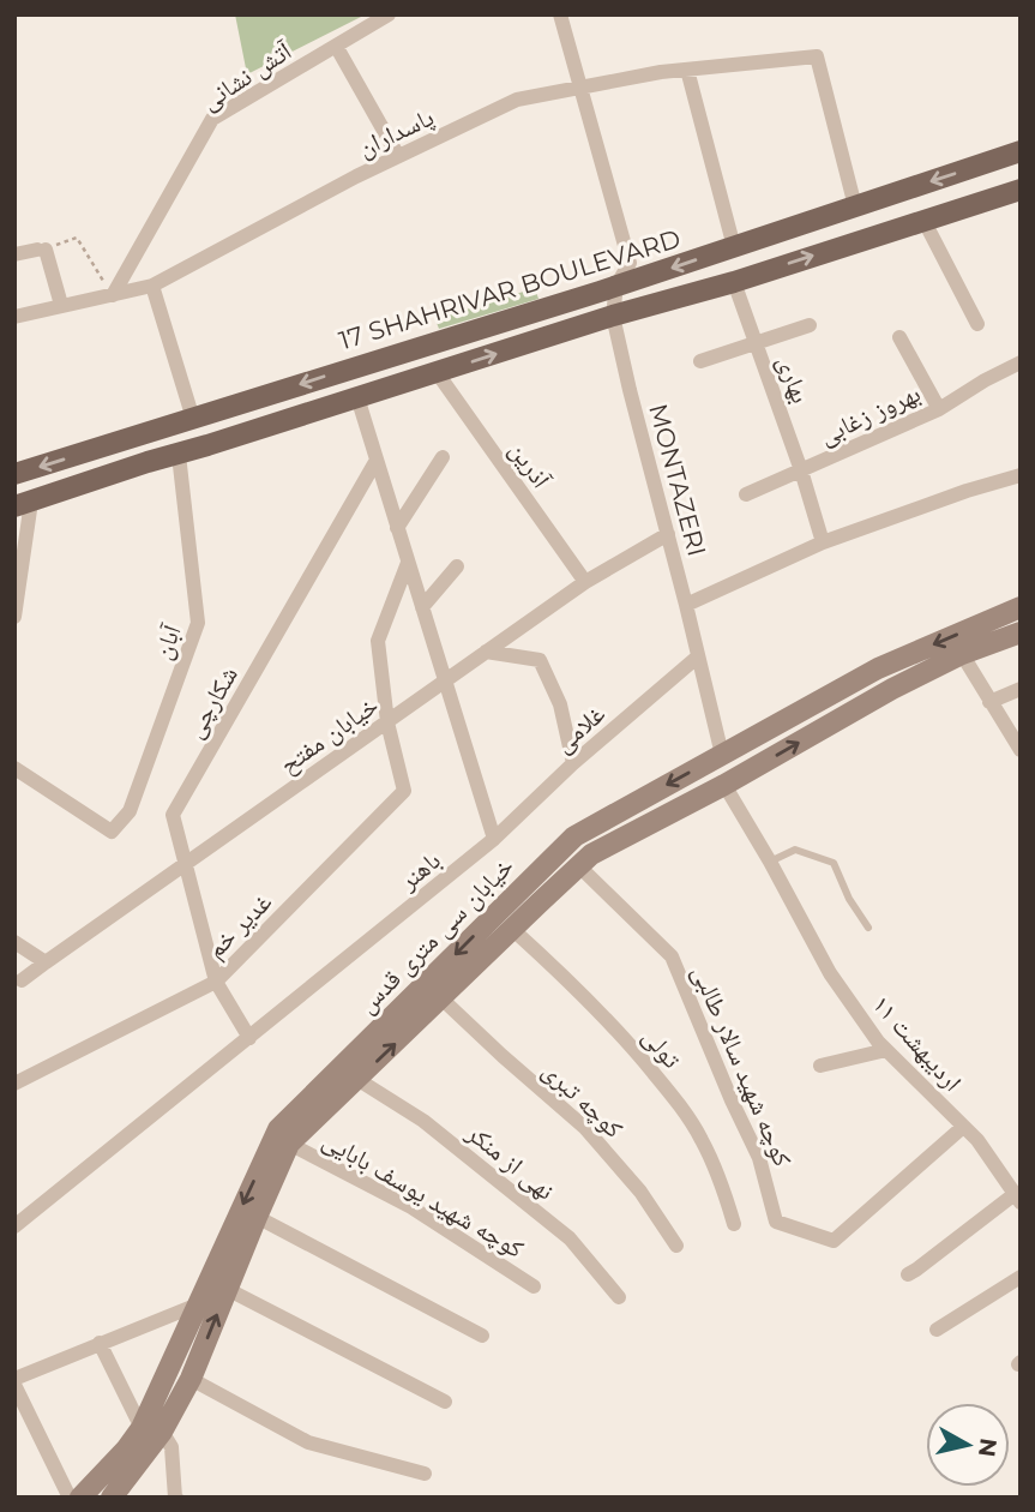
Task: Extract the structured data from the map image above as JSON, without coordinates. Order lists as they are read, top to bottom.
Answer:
{
  "streets": {
    "main road": ["17 SHAHRIVAR BOULEVARD", "خیابان سی متری قدس"],
    "street": [
      "آتش نشانی",
      "پاسداران",
      "بهاری",
      "بهروز زغابی",
      "آذرین",
      "MONTAZERI",
      "آبان",
      "شکارچی",
      "غلامی",
      "خیابان مفتح",
      "باهنر",
      "غدیر خم",
      "۱۱ اردیبهشت",
      "تولی",
      "کوچه شهید سالار طالبی",
      "کوچه تبری",
      "نهی از منکر",
      "کوچه شهید یوسف بابایی"
    ]
  },
  "crossings": [
    ["آتش نشانی", "پاسداران"],
    ["پاسداران", "17 SHAHRIVAR BOULEVARD"],
    ["17 SHAHRIVAR BOULEVARD", "MONTAZERI"],
    ["بهاری", "بهروز زغابی"],
    ["آذرین", "خیابان مفتح"],
    ["MONTAZERI", "غلامی"],
    ["MONTAZERI", "خیابان مفتح"],
    ["MONTAZERI", "خیابان سی متری قدس"],
    ["شکارچی", "خیابان مفتح"],
    ["شکارچی", "باهنر"],
    ["شکارچی", "غدیر خم"],
    ["غلامی", "باهنر"],
    ["خیابان مفتح", "غدیر خم"],
    ["خیابان سی متری قدس", "۱۱ اردیبهشت"],
    ["خیابان سی متری قدس", "تولی"],
    ["خیابان سی متری قدس", "کوچه شهید سالار طالبی"],
    ["خیابان سی متری قدس", "کوچه تبری"],
    ["خیابان سی متری قدس", "نهی از منکر"],
    ["خیابان سی متری قدس", "کوچه شهید یوسف بابایی"],
    ["۱۱ اردیبهشت", "کوچه شهید سالار طالبی"]
  ],
  "north": "right"
}
